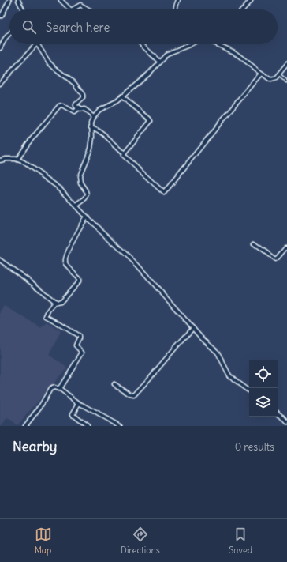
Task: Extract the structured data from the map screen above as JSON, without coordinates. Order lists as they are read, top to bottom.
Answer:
{
  "page": {
    "search": "Search here",
    "heading": ["Nearby", "0 results"],
    "nav": ["Map", "Directions", "Saved"]
  }
}
